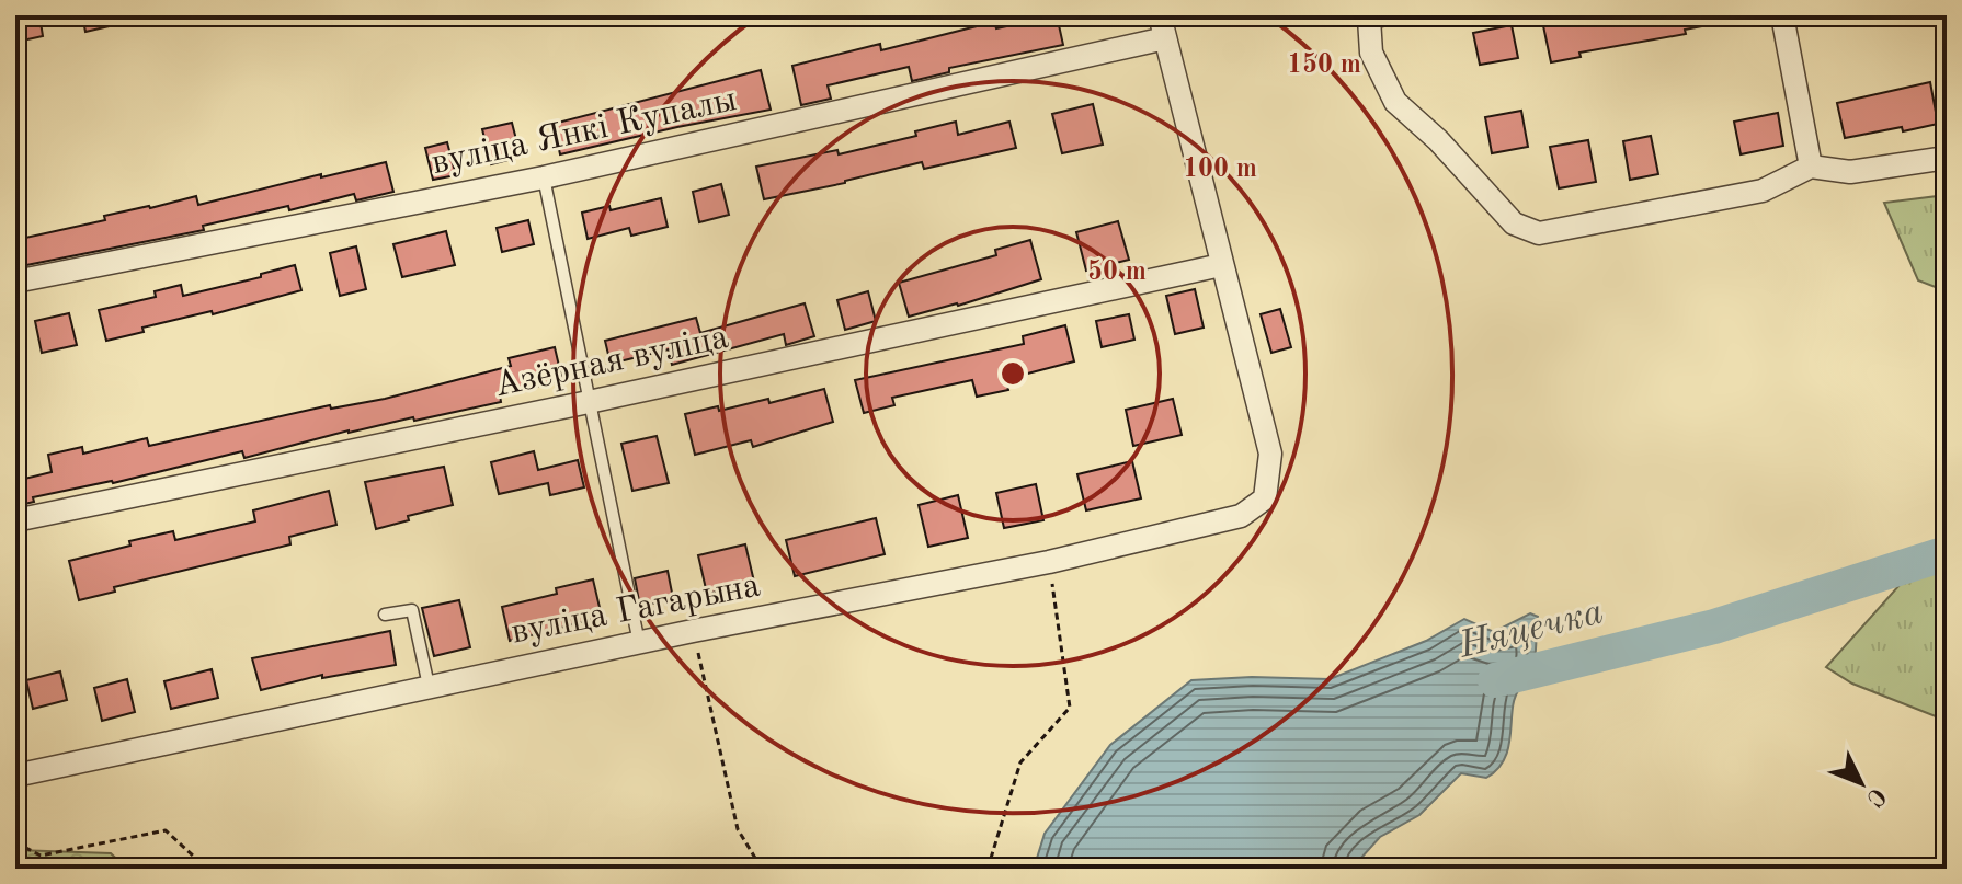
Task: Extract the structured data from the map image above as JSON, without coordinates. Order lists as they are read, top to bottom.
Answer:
{
  "streets": {
    "street": ["вуліца Янкі Купалы", "Азёрная вуліца", "вуліца Гагарына"]
  },
  "crossings": [
    ["Азёрная вуліца", "вуліца Гагарына"]
  ],
  "water": ["Няцечка"],
  "north": "bottom right",
  "rings": ["150 m", "100 m", "50 m"]
}
